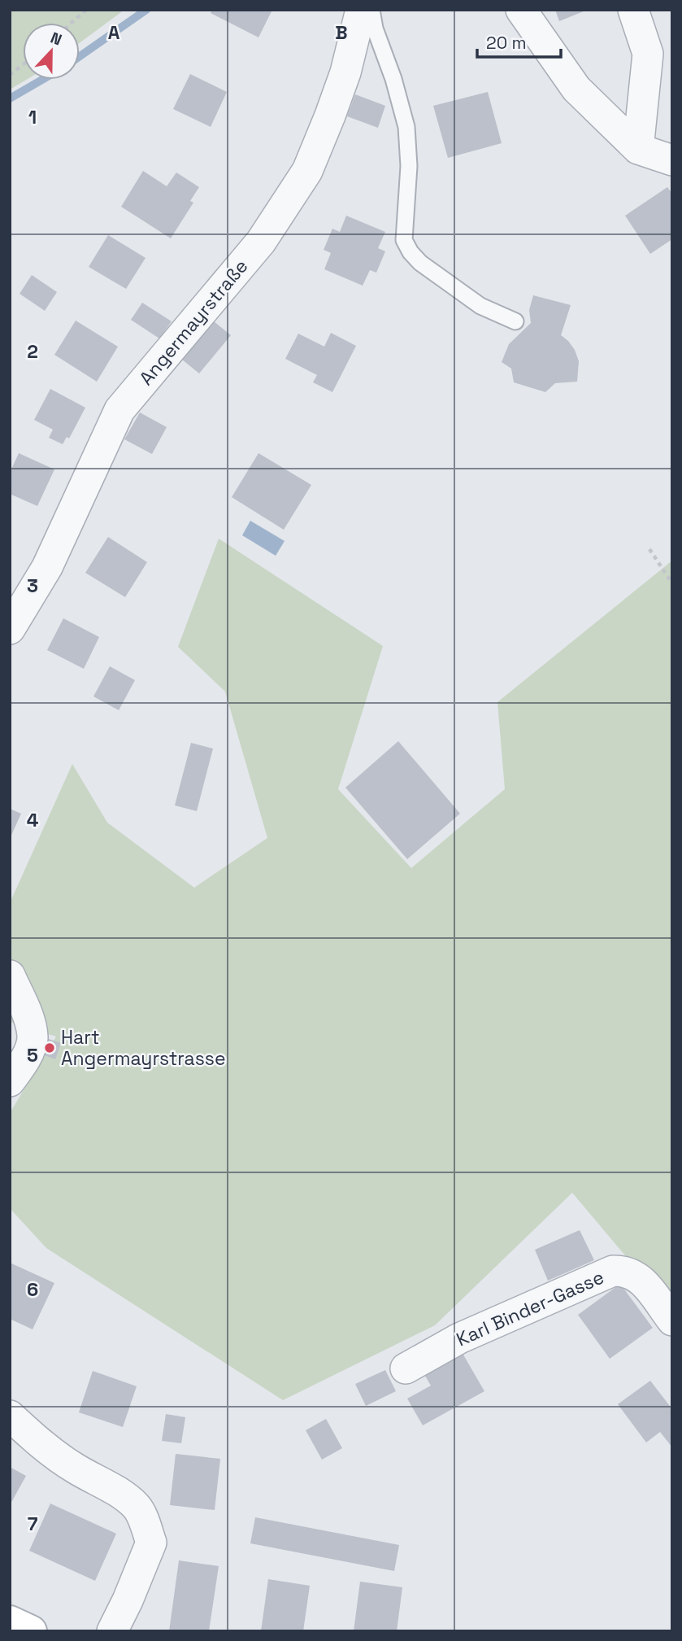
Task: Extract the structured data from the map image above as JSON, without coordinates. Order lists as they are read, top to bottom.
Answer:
{
  "streets": {
    "street": ["Angermayrstraße", "Karl Binder-Gasse"]
  },
  "places": ["Hart Angermayrstrasse"],
  "scale_bar": "20 m",
  "north": "top",
  "grid": {
    "columns": ["A", "B"],
    "rows": [
      "1",
      "2",
      "3",
      "4",
      "5",
      "6",
      "7"
    ]
  }
}
